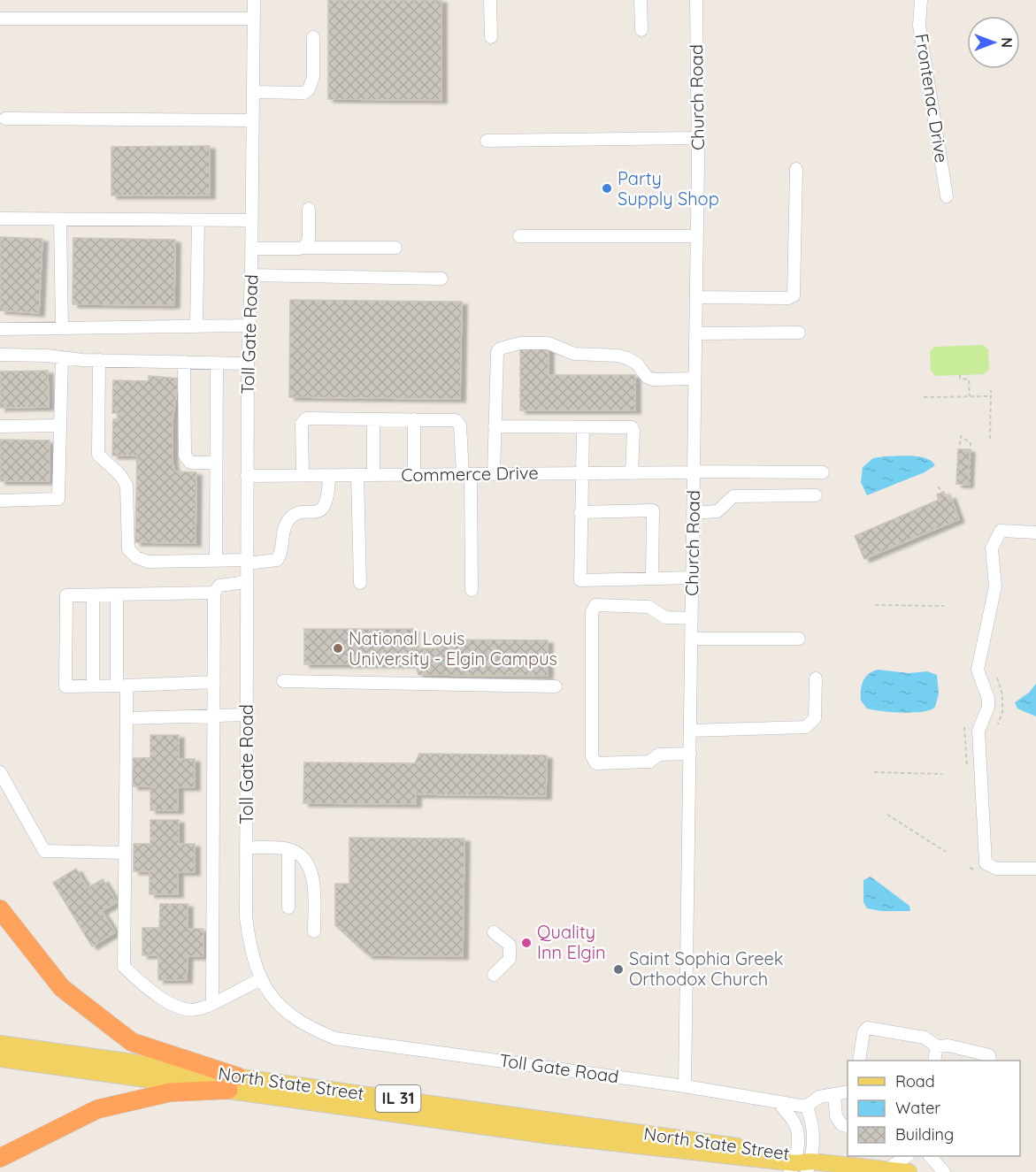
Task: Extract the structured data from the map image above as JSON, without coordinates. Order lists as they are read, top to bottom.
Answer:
{
  "streets": {
    "main road": ["North State Street", "IL 31"],
    "street": [
      "Church Road",
      "Frontenac Drive",
      "Toll Gate Road",
      "Commerce Drive"
    ]
  },
  "crossings": [
    ["Church Road", "Toll Gate Road"],
    ["Church Road", "Commerce Drive"],
    ["Toll Gate Road", "Commerce Drive"],
    ["North State Street", "IL 31"]
  ],
  "places": [
    "Party Supply Shop",
    "National Louis University - Elgin Campus",
    "Quality Inn Elgin",
    "Saint Sophia Greek Orthodox Church"
  ],
  "legend": ["Road", "Water", "Building"],
  "north": "right"
}
